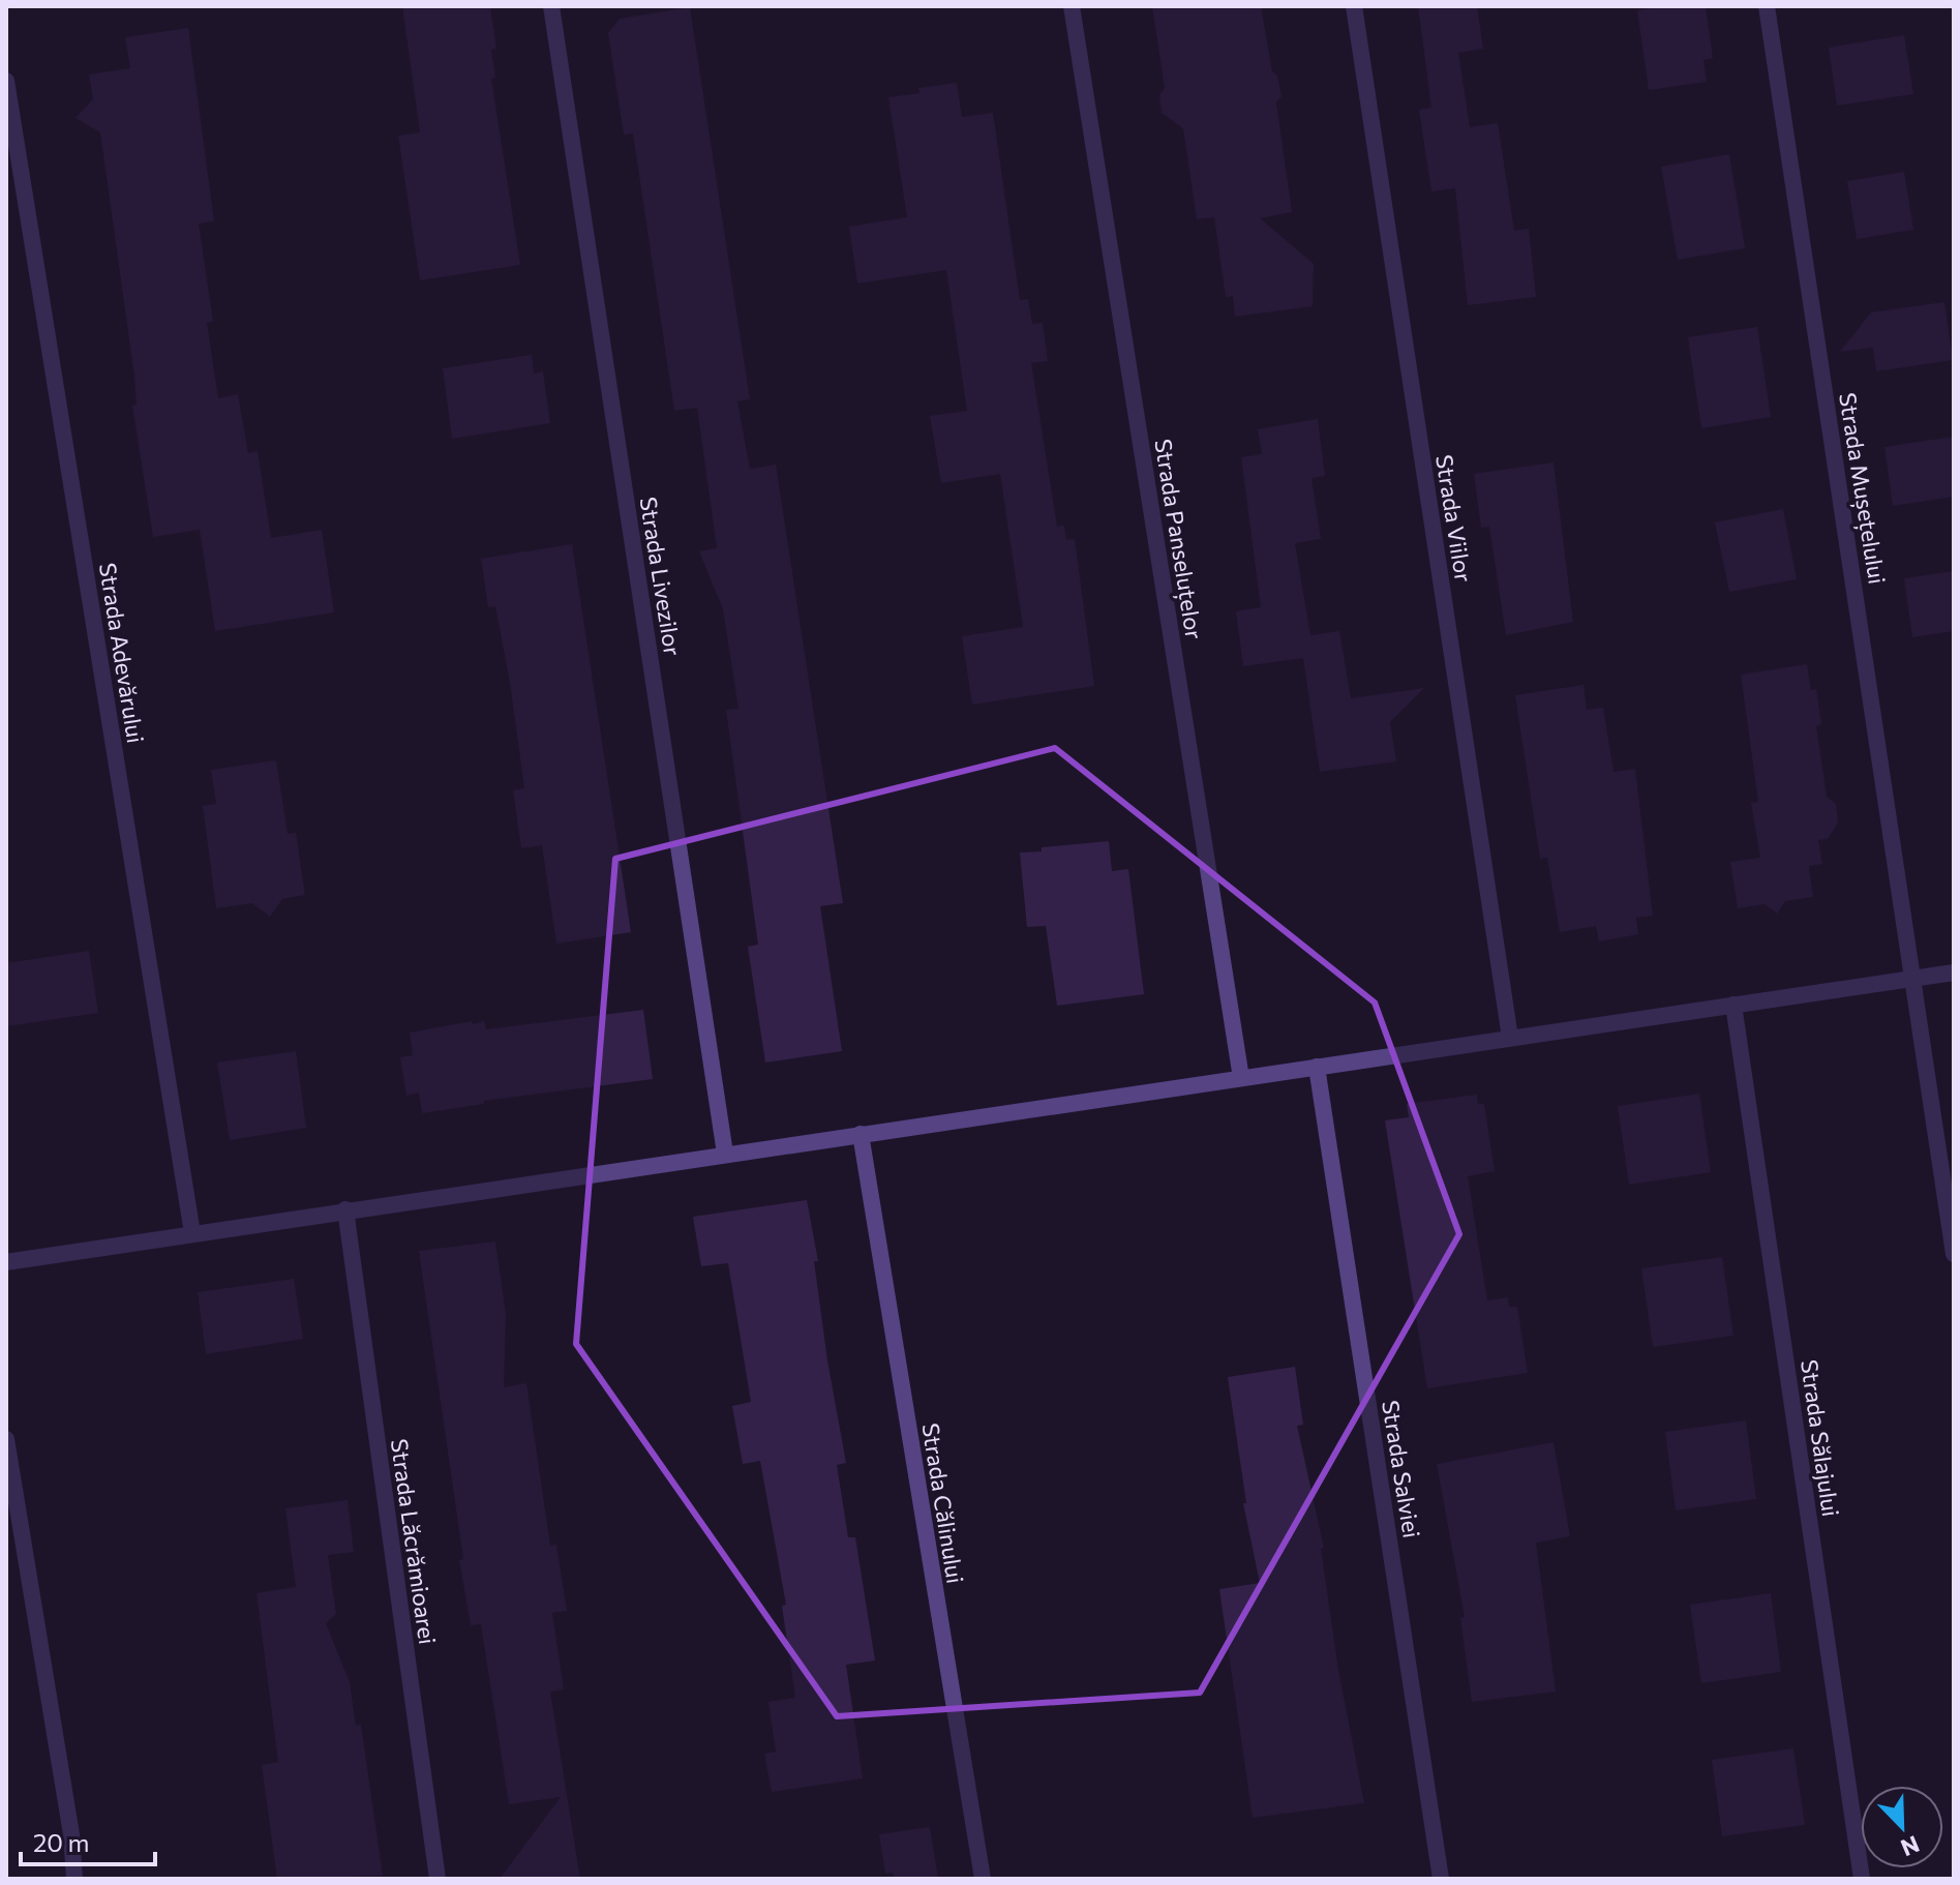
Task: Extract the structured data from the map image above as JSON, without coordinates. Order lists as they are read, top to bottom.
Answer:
{
  "streets": {
    "street": [
      "Strada Mușețelului",
      "Strada Viilor",
      "Strada Panseluțelor",
      "Strada Livezilor",
      "Strada Adevărului",
      "Strada Sălajului",
      "Strada Salviei",
      "Strada Călinului",
      "Strada Lăcrămioarei"
    ]
  },
  "scale_bar": "20 m",
  "north": "bottom right"
}
